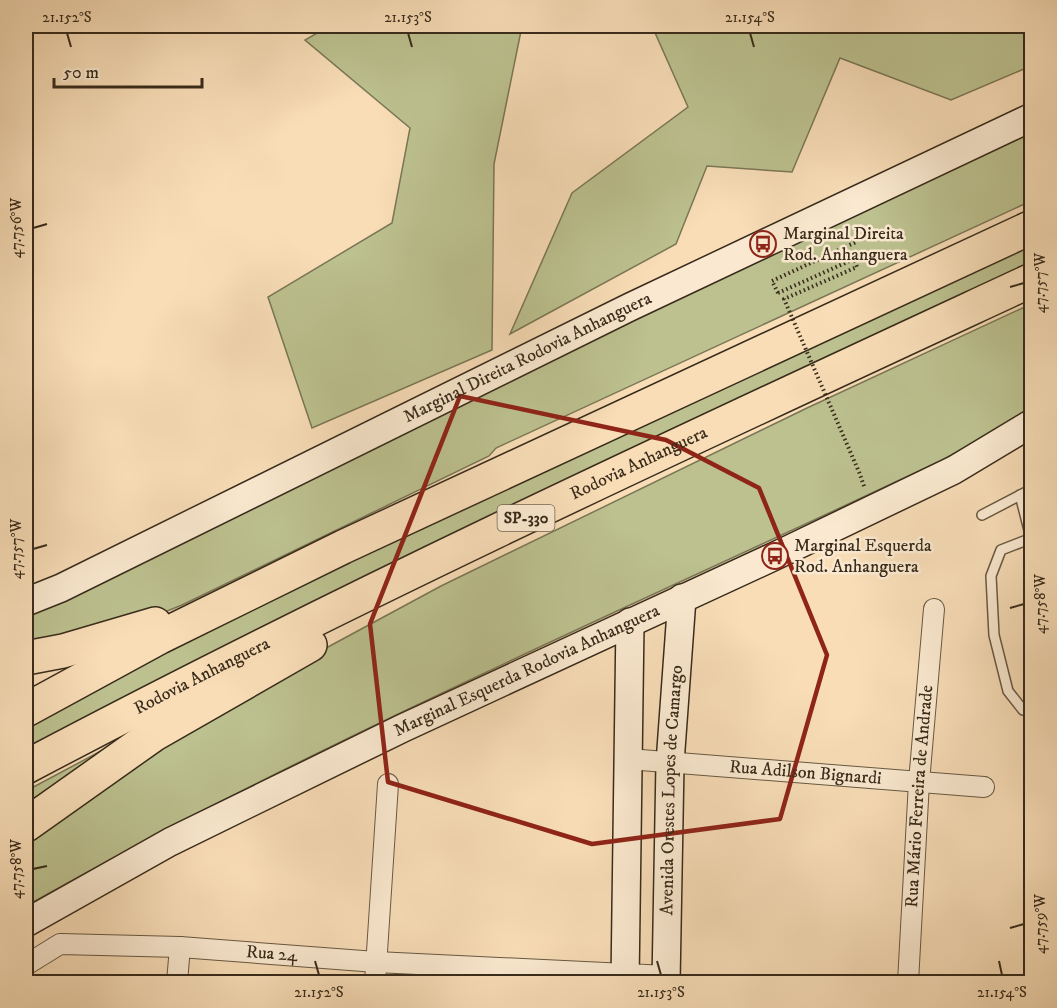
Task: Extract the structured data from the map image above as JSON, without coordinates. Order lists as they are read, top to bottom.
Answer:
{
  "streets": {
    "highway": ["Rodovia Anhanguera", "SP-330"],
    "street": [
      "Marginal Direita Rodovia Anhanguera",
      "Marginal Esquerda Rodovia Anhanguera",
      "Rua Adilson Bignardi",
      "Avenida Orestes Lopes de Camargo",
      "Rua Mário Ferreira de Andrade",
      "Rua 24"
    ]
  },
  "crossings": [
    ["Marginal Esquerda Rodovia Anhanguera", "Avenida Orestes Lopes de Camargo"],
    ["Rua Adilson Bignardi", "Avenida Orestes Lopes de Camargo"],
    ["Rua Adilson Bignardi", "Rua Mário Ferreira de Andrade"],
    ["Avenida Orestes Lopes de Camargo", "Rua 24"]
  ],
  "places": {
    "bus stop": ["Marginal Direita Rod. Anhanguera", "Marginal Esquerda Rod. Anhanguera"]
  },
  "scale_bar": "50 m",
  "coordinates": [
    "21.152°S",
    "21.153°S",
    "21.154°S",
    "47.756°W",
    "47.757°W",
    "47.758°W",
    "47.759°W"
  ]
}
